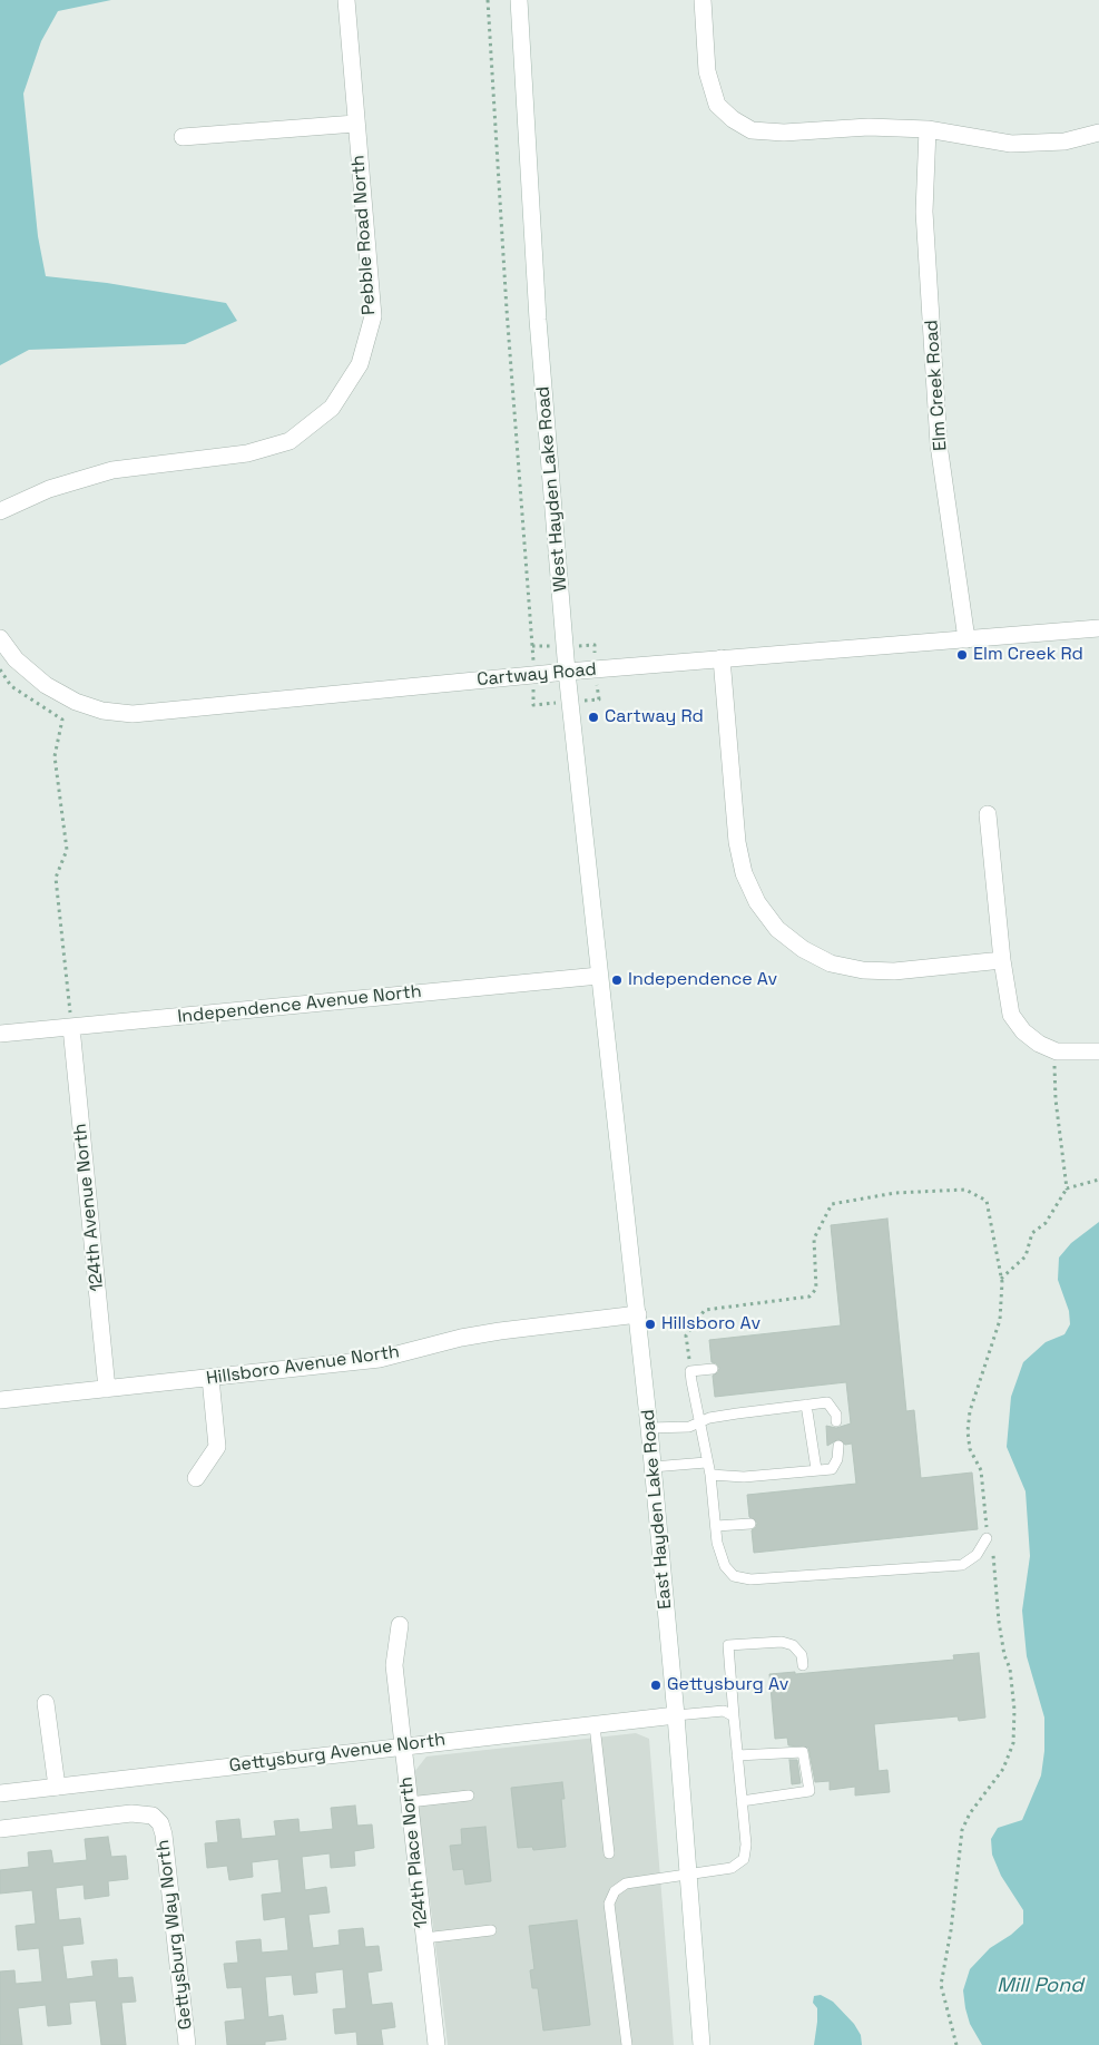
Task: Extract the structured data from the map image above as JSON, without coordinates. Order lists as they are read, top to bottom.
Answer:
{
  "streets": {
    "street": [
      "Pebble Road North",
      "Elm Creek Road",
      "West Hayden Lake Road",
      "Cartway Road",
      "Independence Avenue North",
      "124th Avenue North",
      "Hillsboro Avenue North",
      "East Hayden Lake Road",
      "Gettysburg Avenue North",
      "124th Place North",
      "Gettysburg Way North"
    ]
  },
  "crossings": [
    ["Elm Creek Road", "Cartway Road"],
    ["West Hayden Lake Road", "Cartway Road"],
    ["West Hayden Lake Road", "Independence Avenue North"],
    ["West Hayden Lake Road", "East Hayden Lake Road"],
    ["Independence Avenue North", "124th Avenue North"],
    ["Independence Avenue North", "East Hayden Lake Road"],
    ["124th Avenue North", "Hillsboro Avenue North"],
    ["Hillsboro Avenue North", "East Hayden Lake Road"],
    ["East Hayden Lake Road", "Gettysburg Avenue North"],
    ["Gettysburg Avenue North", "124th Place North"]
  ],
  "water": ["Mill Pond"],
  "places": [
    "Elm Creek Rd",
    "Cartway Rd",
    "Independence Av",
    "Hillsboro Av",
    "Gettysburg Av"
  ]
}
